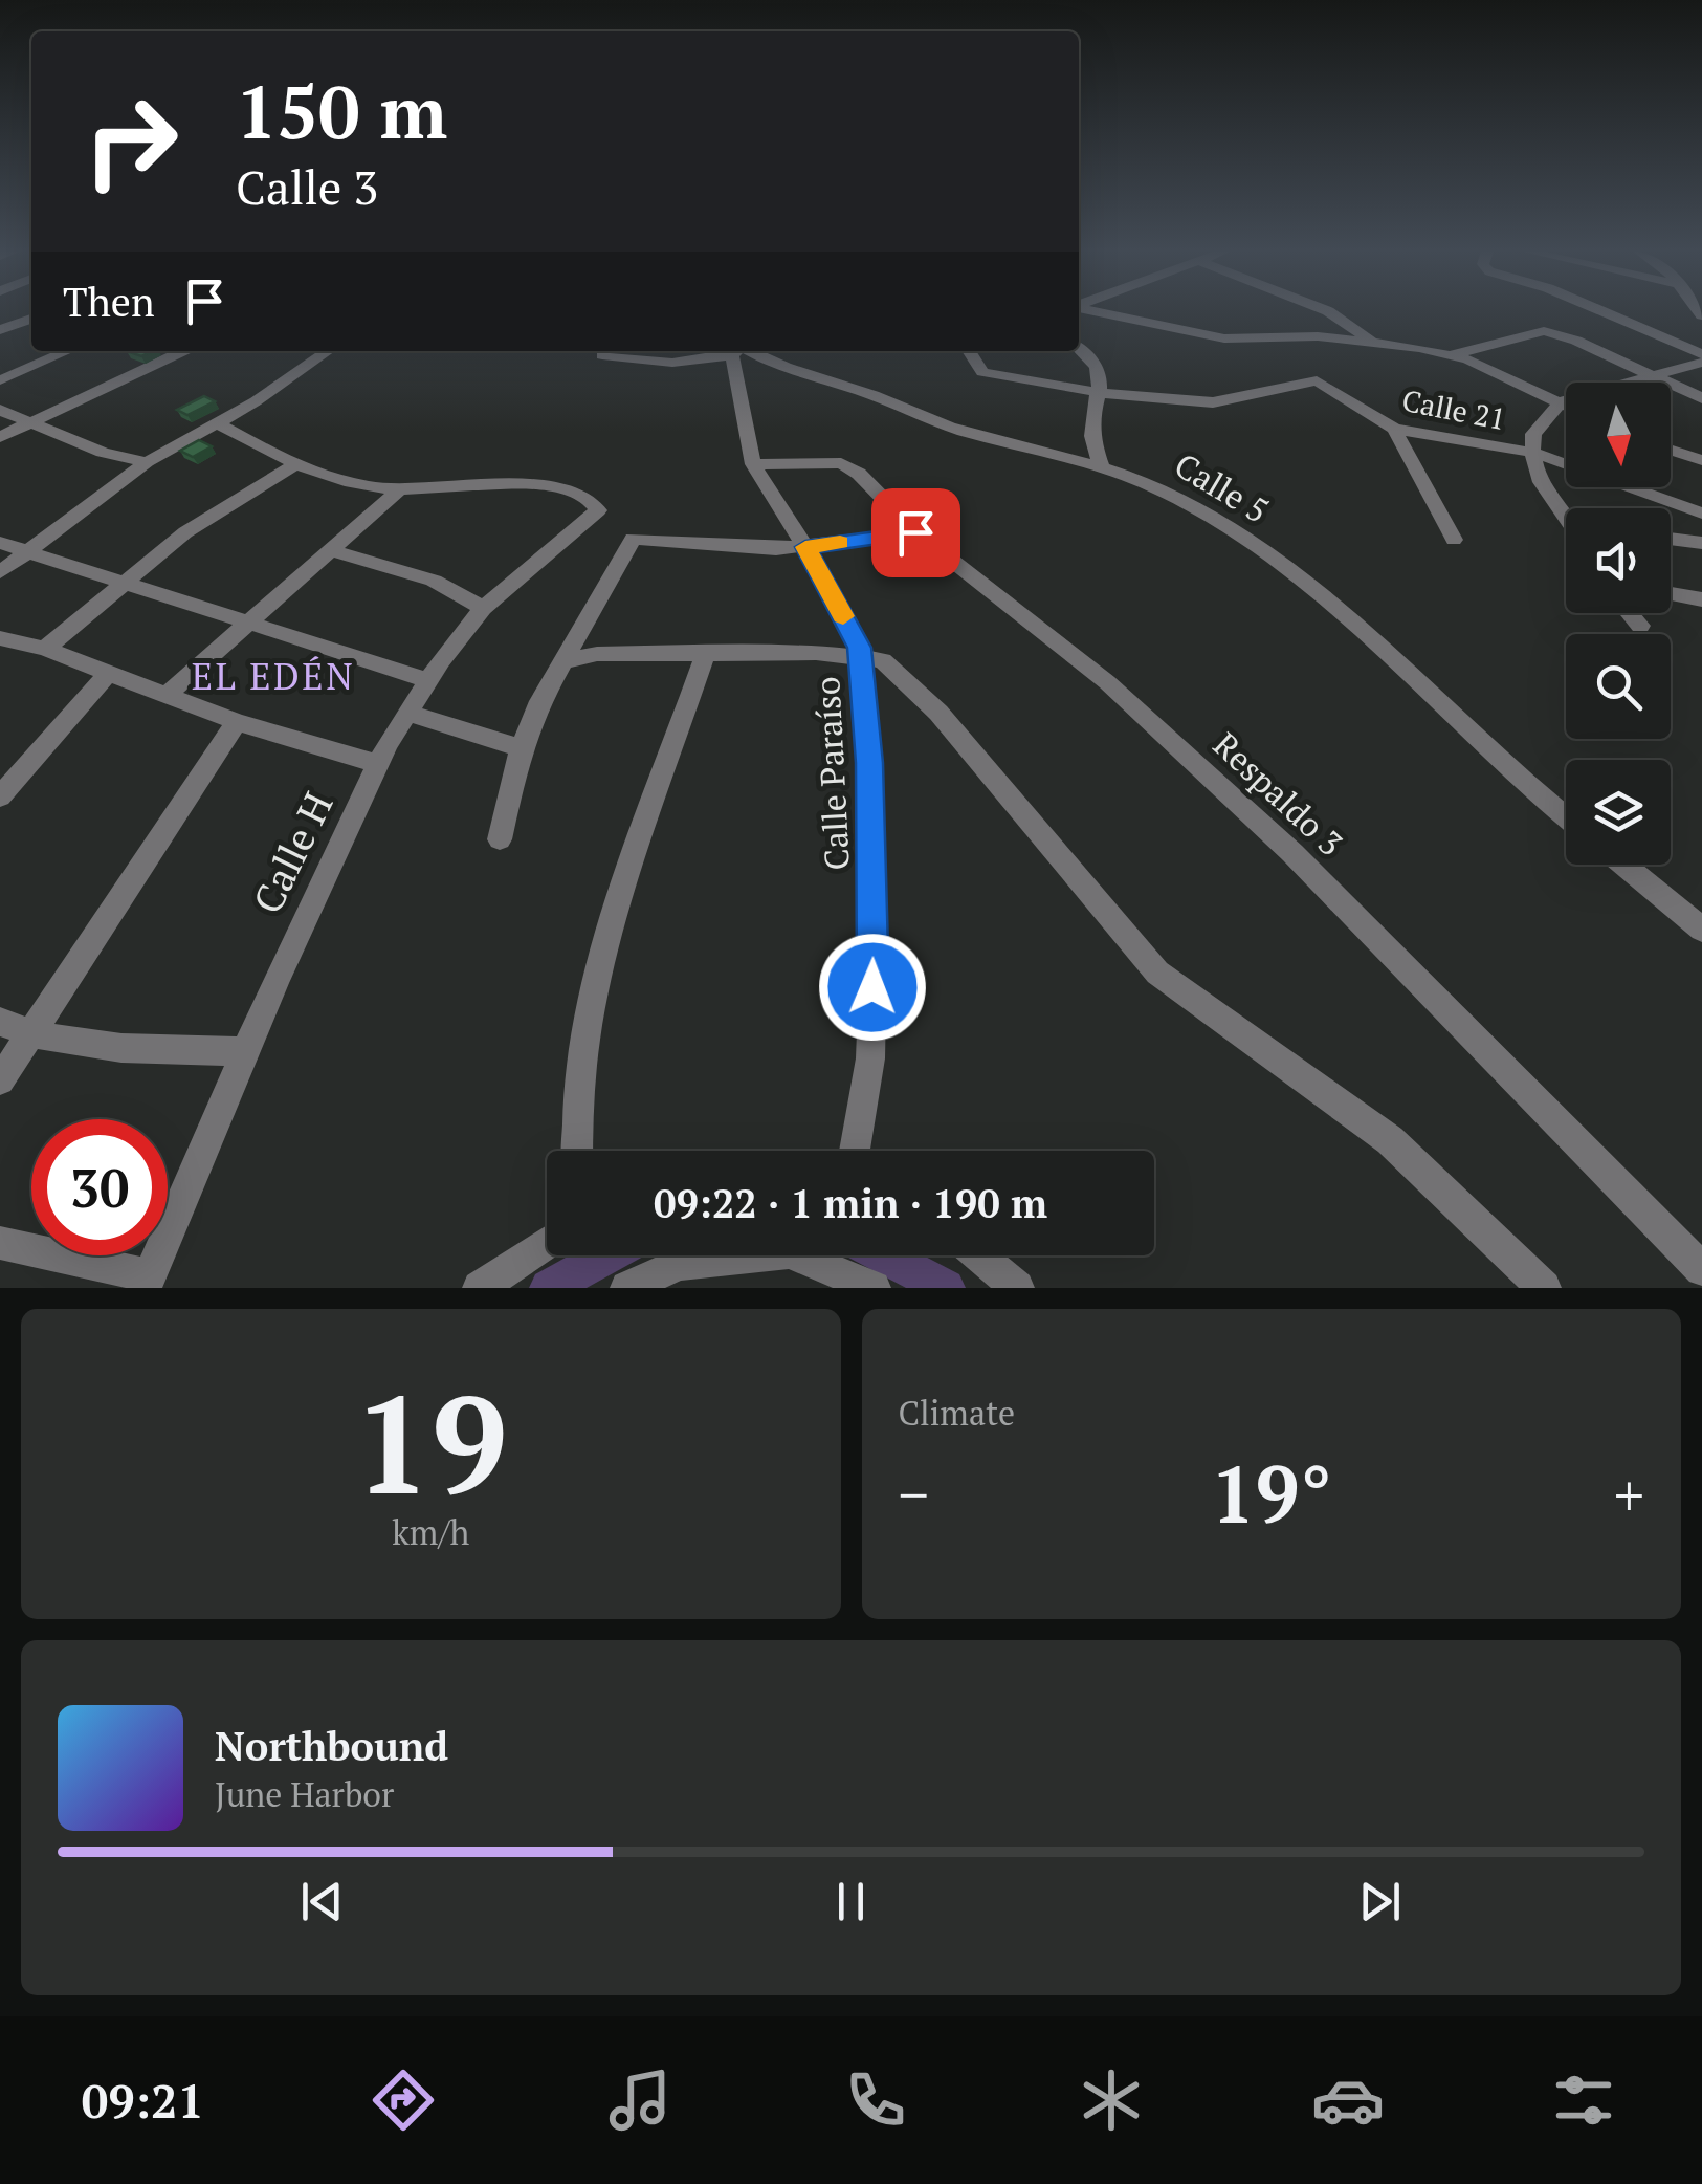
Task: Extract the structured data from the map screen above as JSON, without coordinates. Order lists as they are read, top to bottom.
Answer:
{
  "streets": {
    "street": [
      "Calle 21",
      "Calle 5",
      "Calle Paraíso",
      "Respaldo 3",
      "Calle H"
    ]
  },
  "crossings": [
    ["Calle Paraíso", "Respaldo 3"]
  ],
  "districts": ["EL EDÉN"],
  "north": "bottom",
  "page": {
    "turn": ["150 m", "Calle 3"],
    "then": "Then",
    "limit": "30",
    "trip": "09:22 · 1 min · 190 m",
    "tile": [
      ["19", "km/h"],
      "Climate"
    ],
    "heat": ["−", "19°", "+"],
    "song": ["Northbound", "June Harbor"],
    "tabs": "09:21"
  }
}
